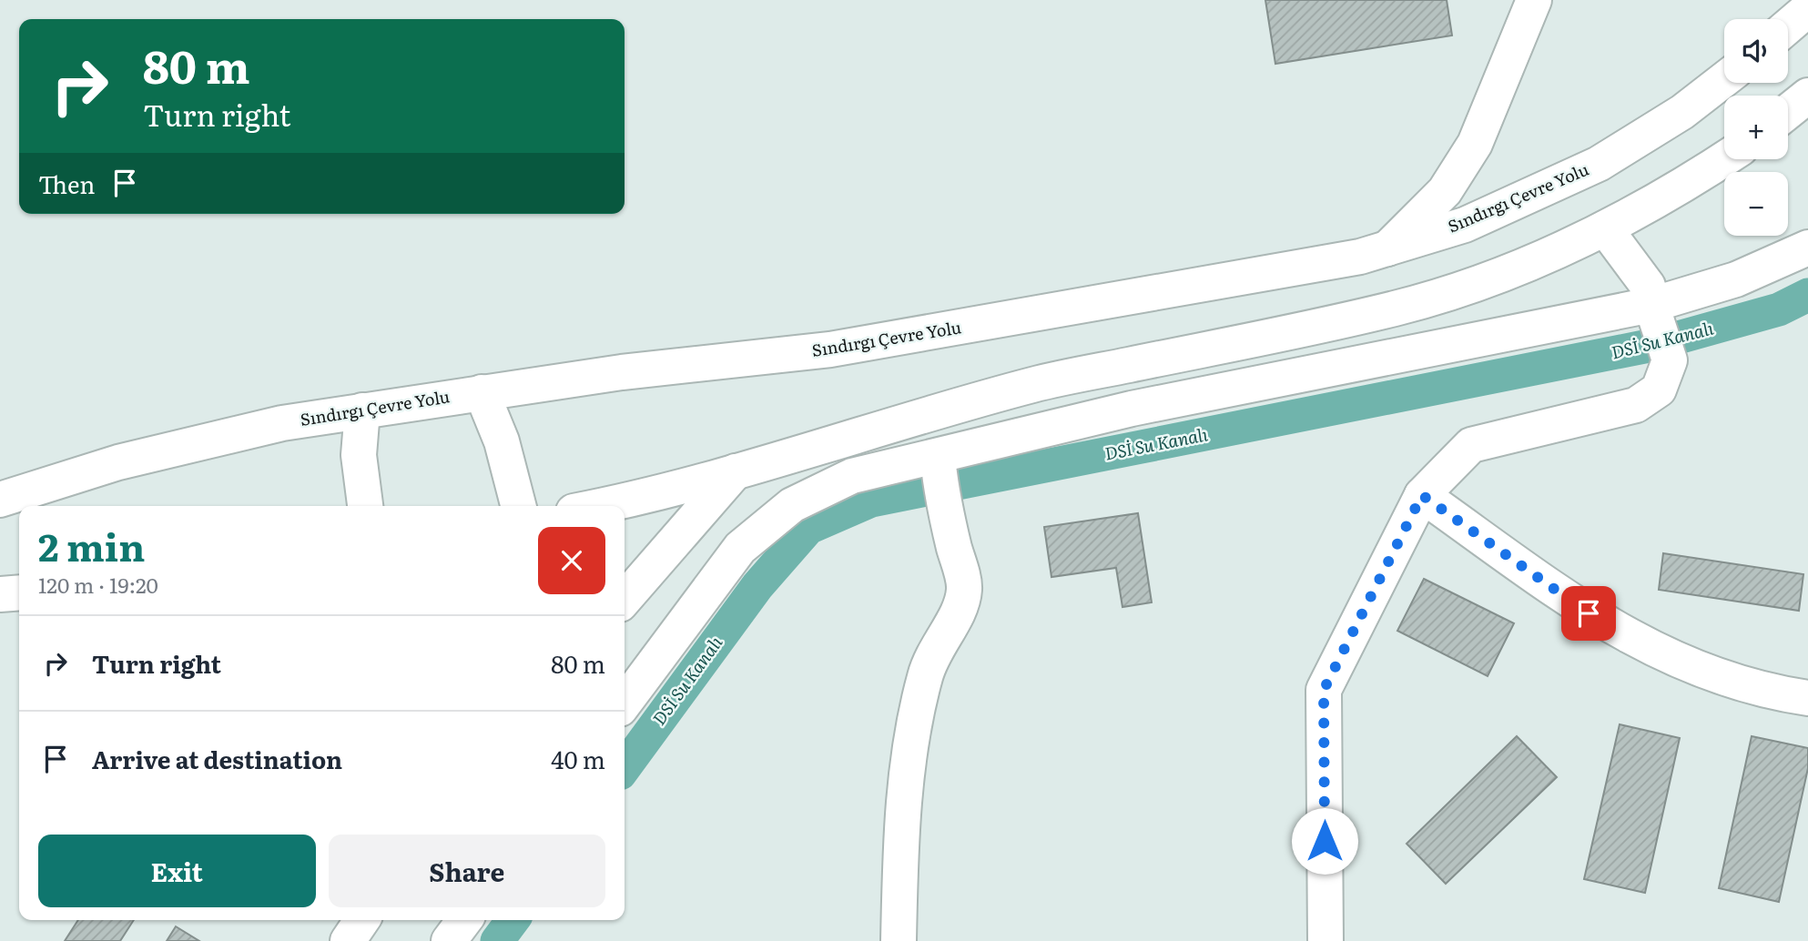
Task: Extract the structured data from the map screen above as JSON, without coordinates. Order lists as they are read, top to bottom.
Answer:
{
  "streets": {
    "main road": ["Sındırgı Çevre Yolu"]
  },
  "water": ["DSİ Su Kanalı"],
  "page": {
    "map_buttons": ["+", "−"],
    "turn": ["80 m", "Turn right"],
    "then": "Then",
    "heading": ["2 min", "120 m · 19:20"],
    "list": [
      {
        "name": "Turn right",
        "value": "80 m"
      },
      {
        "name": "Arrive at destination",
        "value": "40 m"
      }
    ],
    "buttons": ["Exit", "Share"]
  }
}
